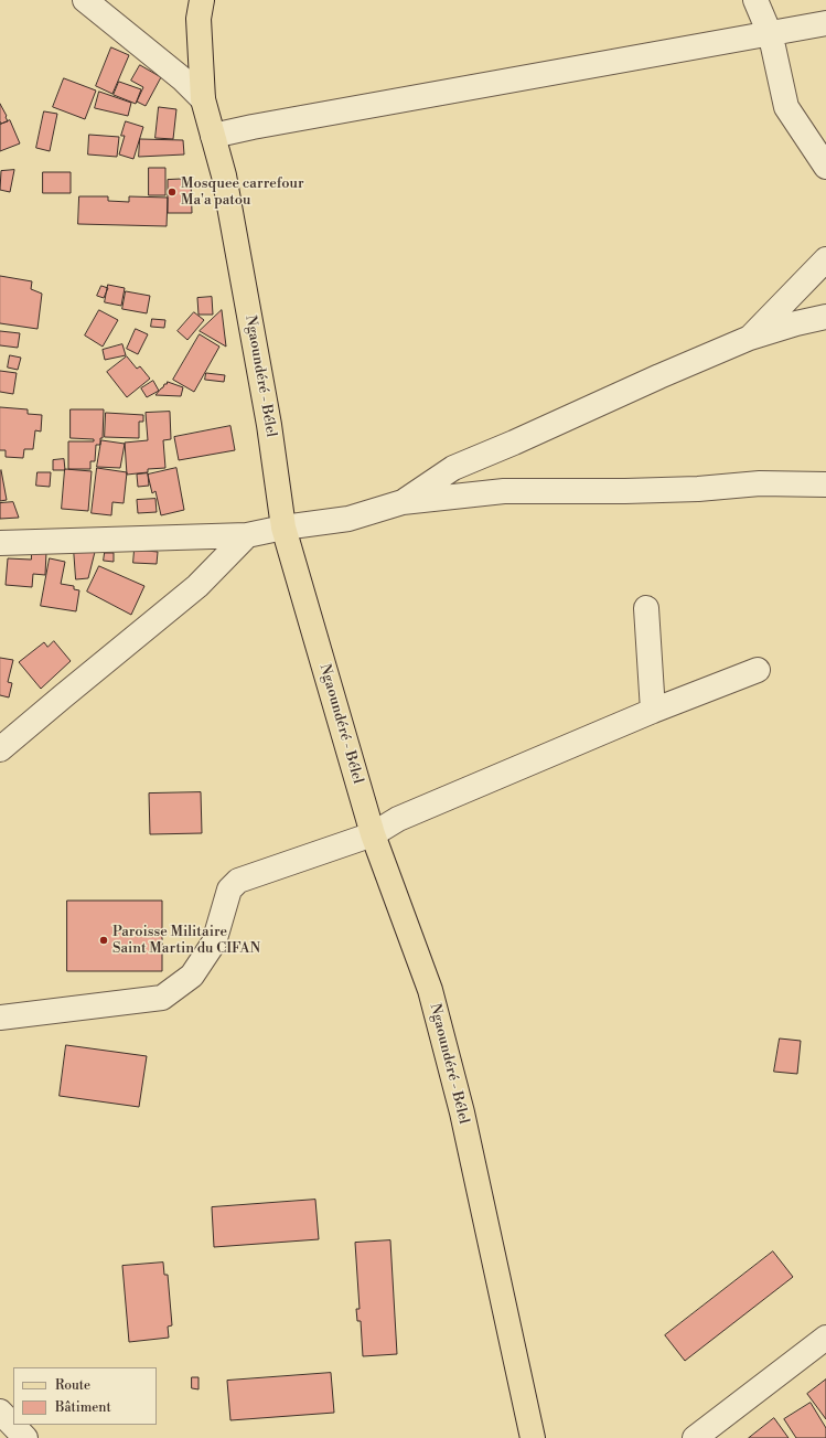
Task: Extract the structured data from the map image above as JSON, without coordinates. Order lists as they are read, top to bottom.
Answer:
{
  "streets": {
    "main road": ["Ngaoundéré - Bélel"]
  },
  "places": ["Mosquee carrefour Ma'a patou", "Paroisse Militaire Saint Martin du CIFAN"],
  "legend": ["Route", "Bâtiment"]
}
